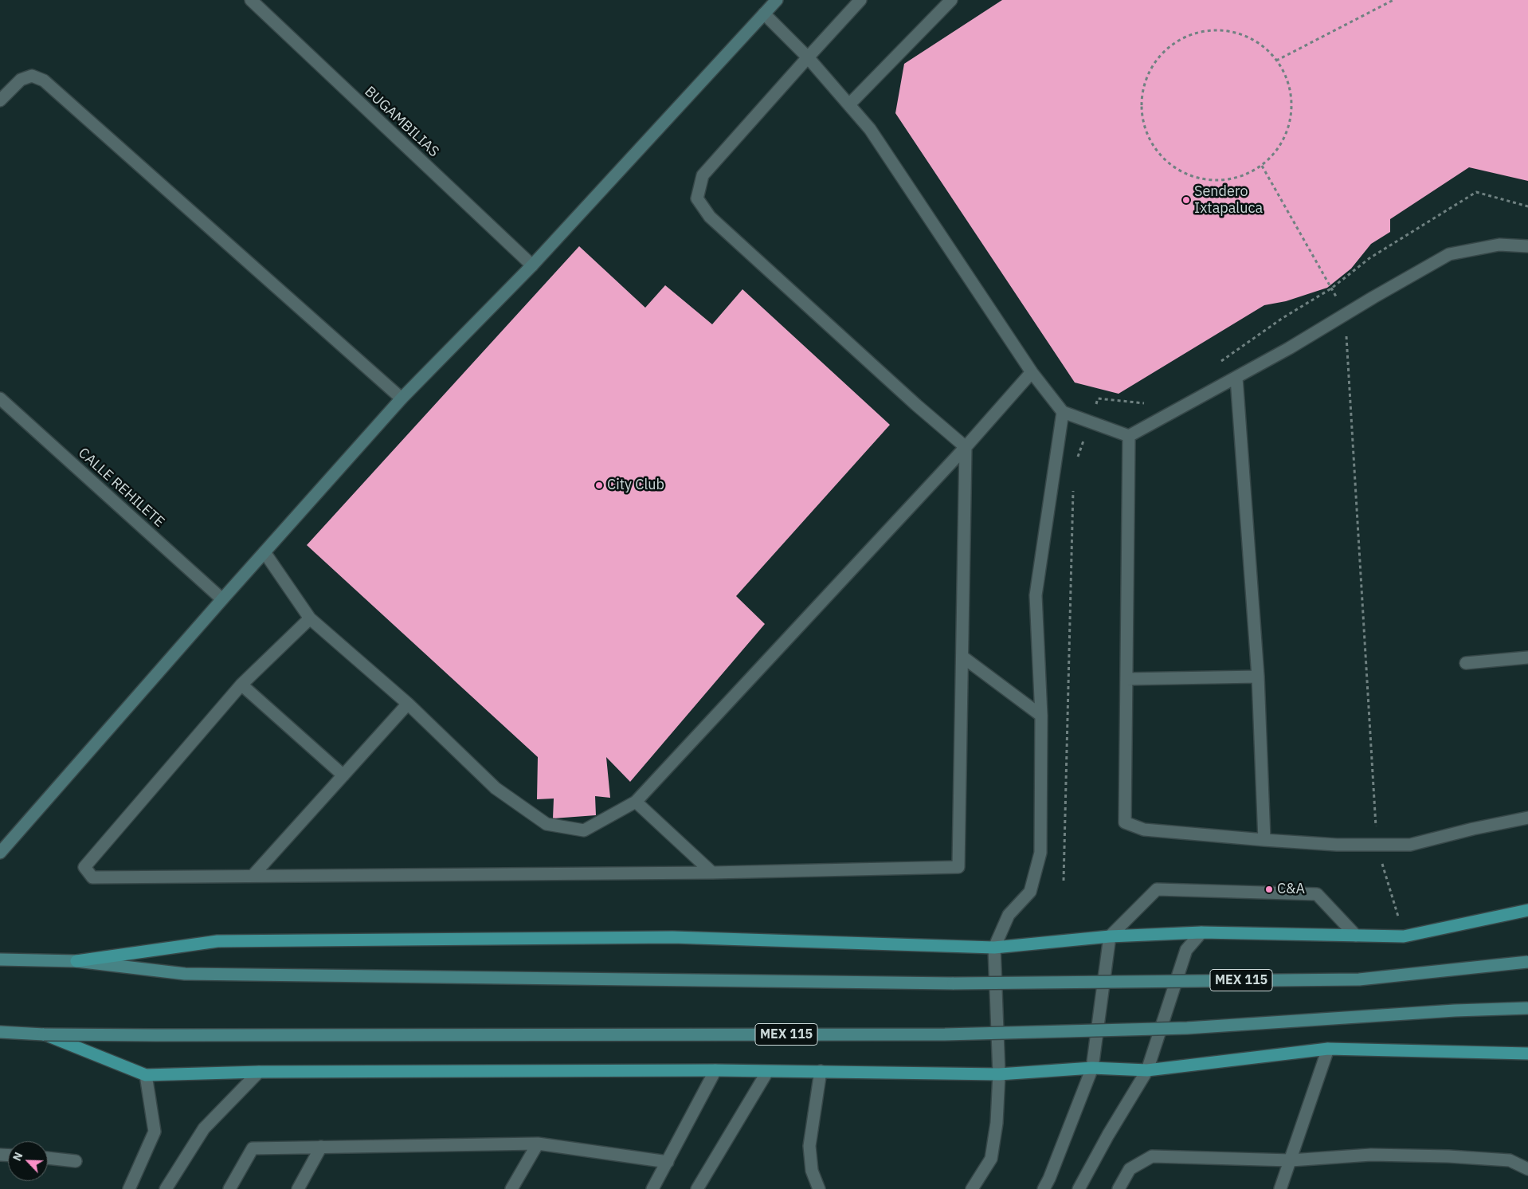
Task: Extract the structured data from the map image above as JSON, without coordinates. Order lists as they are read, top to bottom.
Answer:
{
  "streets": {
    "main road": ["MEX 115"],
    "street": ["BUGAMBILIAS", "CALLE REHILETE"]
  },
  "places": ["Sendero Ixtapaluca", "City Club", "C&A"],
  "north": "top left"
}
